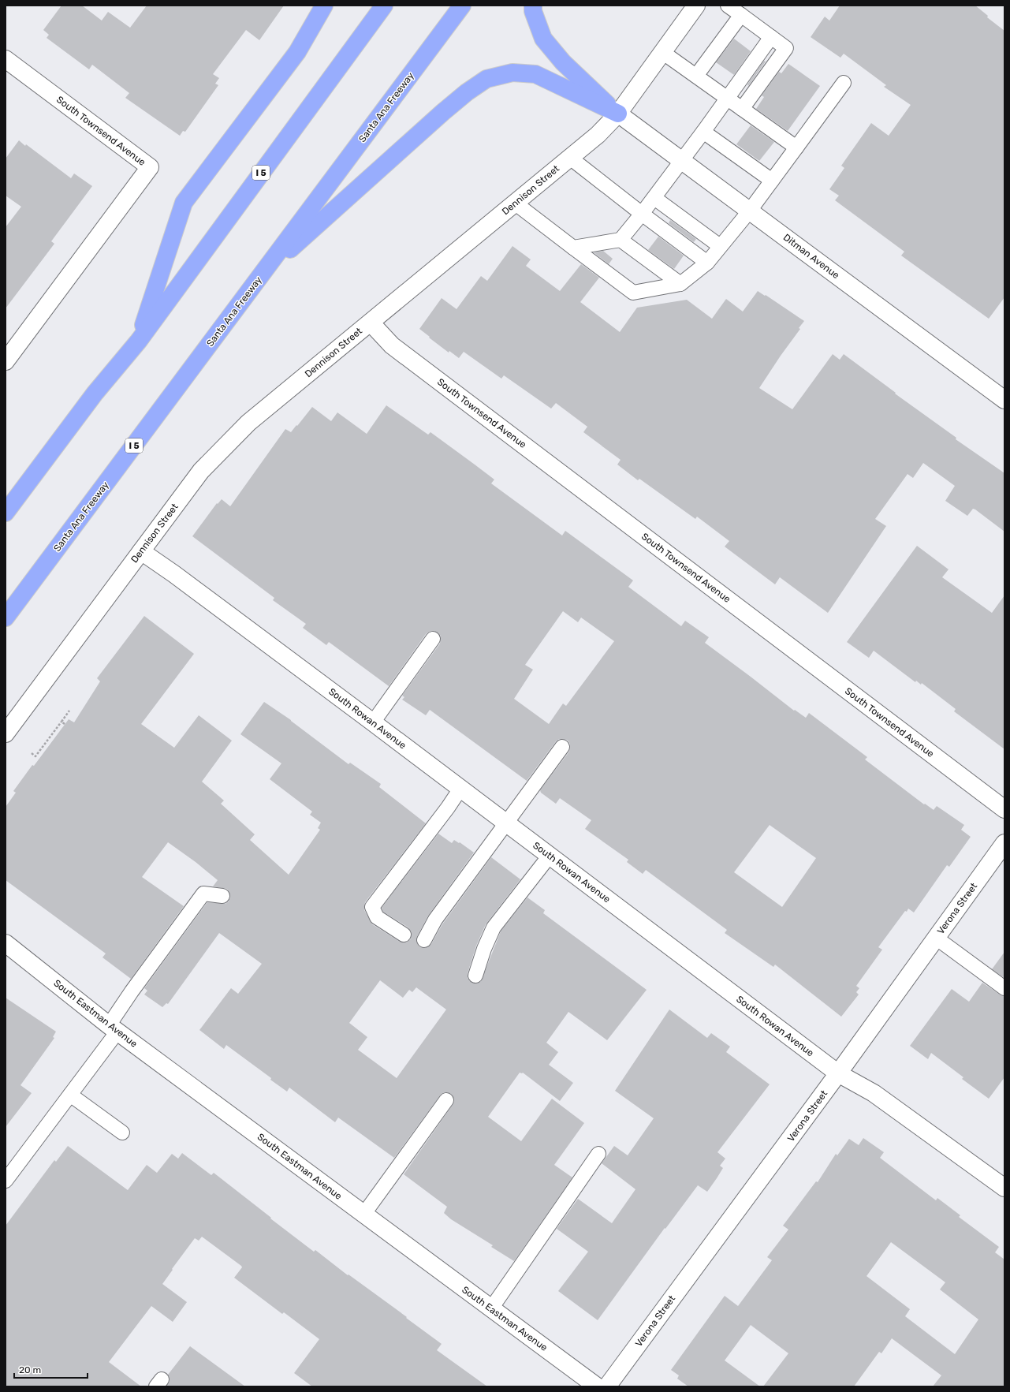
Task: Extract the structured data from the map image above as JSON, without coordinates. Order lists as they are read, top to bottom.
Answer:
{
  "streets": {
    "highway": ["Santa Ana Freeway", "I 5"],
    "street": [
      "South Townsend Avenue",
      "Dennison Street",
      "Ditman Avenue",
      "South Rowan Avenue",
      "Verona Street",
      "South Eastman Avenue"
    ]
  },
  "crossings": [
    ["South Townsend Avenue", "Dennison Street"],
    ["Dennison Street", "Ditman Avenue"],
    ["Dennison Street", "South Rowan Avenue"],
    ["South Rowan Avenue", "Verona Street"]
  ],
  "scale_bar": "20 m"
}
